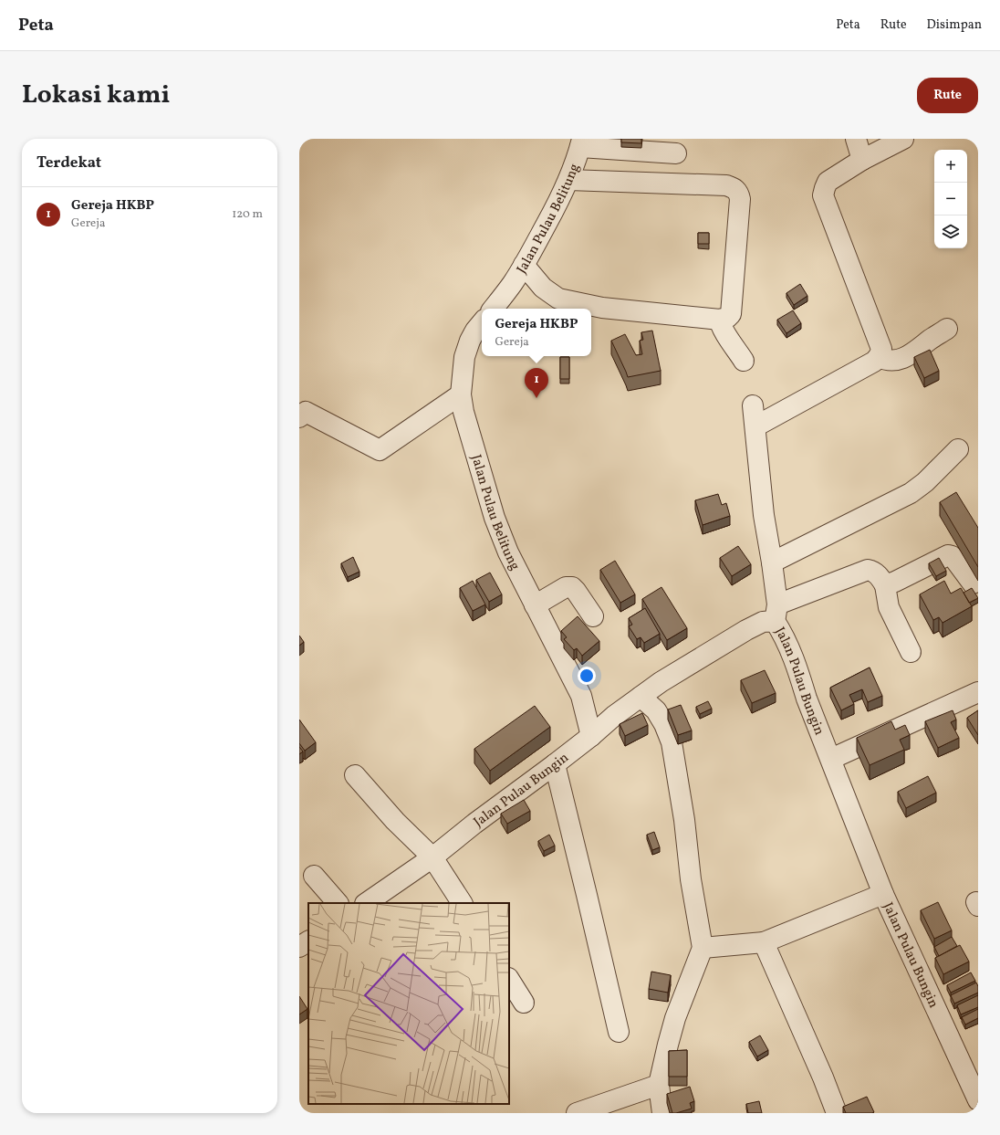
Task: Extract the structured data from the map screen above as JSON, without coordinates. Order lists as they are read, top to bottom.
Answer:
{
  "streets": {
    "street": ["Jalan Pulau Belitung", "Jalan Pulau Bungin"]
  },
  "crossings": [
    ["Jalan Pulau Belitung", "Jalan Pulau Bungin"]
  ],
  "page": {
    "header": "Peta",
    "nav": ["Peta", "Rute", "Disimpan"],
    "title": "Lokasi kami",
    "buttons": "Rute",
    "heading": "Terdekat",
    "map_buttons": ["+", "−"],
    "list": [
      {
        "mark": "1",
        "name": "Gereja HKBP",
        "note": "Gereja",
        "value": "120 m"
      }
    ],
    "popup": ["Gereja HKBP", "Gereja"],
    "pins": "1"
  }
}
